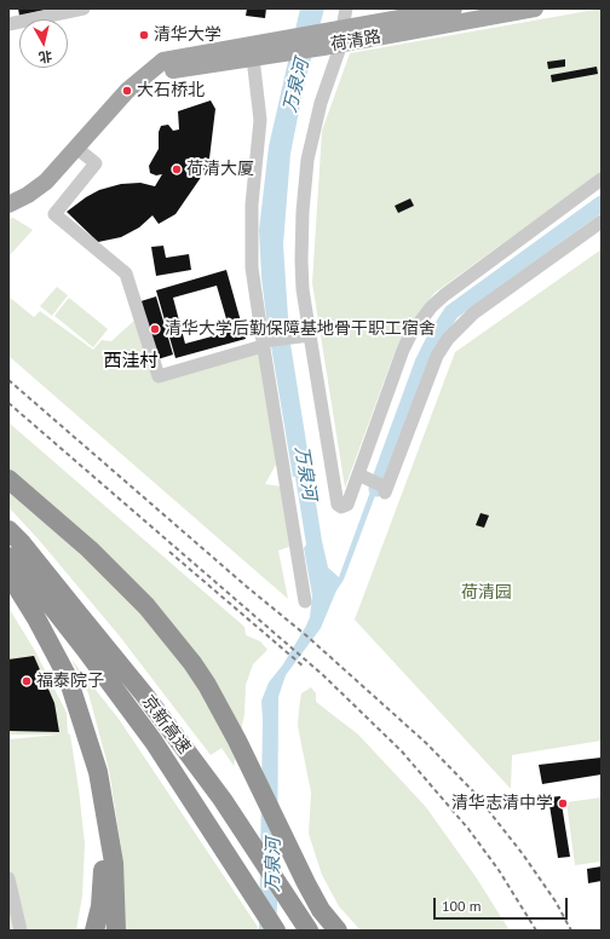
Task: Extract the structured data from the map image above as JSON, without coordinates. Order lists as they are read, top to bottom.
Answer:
{
  "streets": {
    "highway": ["京新高速"],
    "main road": ["荷清路"]
  },
  "districts": ["西洼村"],
  "water": ["万泉河"],
  "parks": ["荷清园"],
  "places": [
    "清华大学",
    "大石桥北",
    "荷清大厦",
    "清华大学后勤保障基地骨干职工宿舍",
    "福泰院子",
    "清华志清中学"
  ],
  "scale_bar": "100 m",
  "north": "bottom"
}
